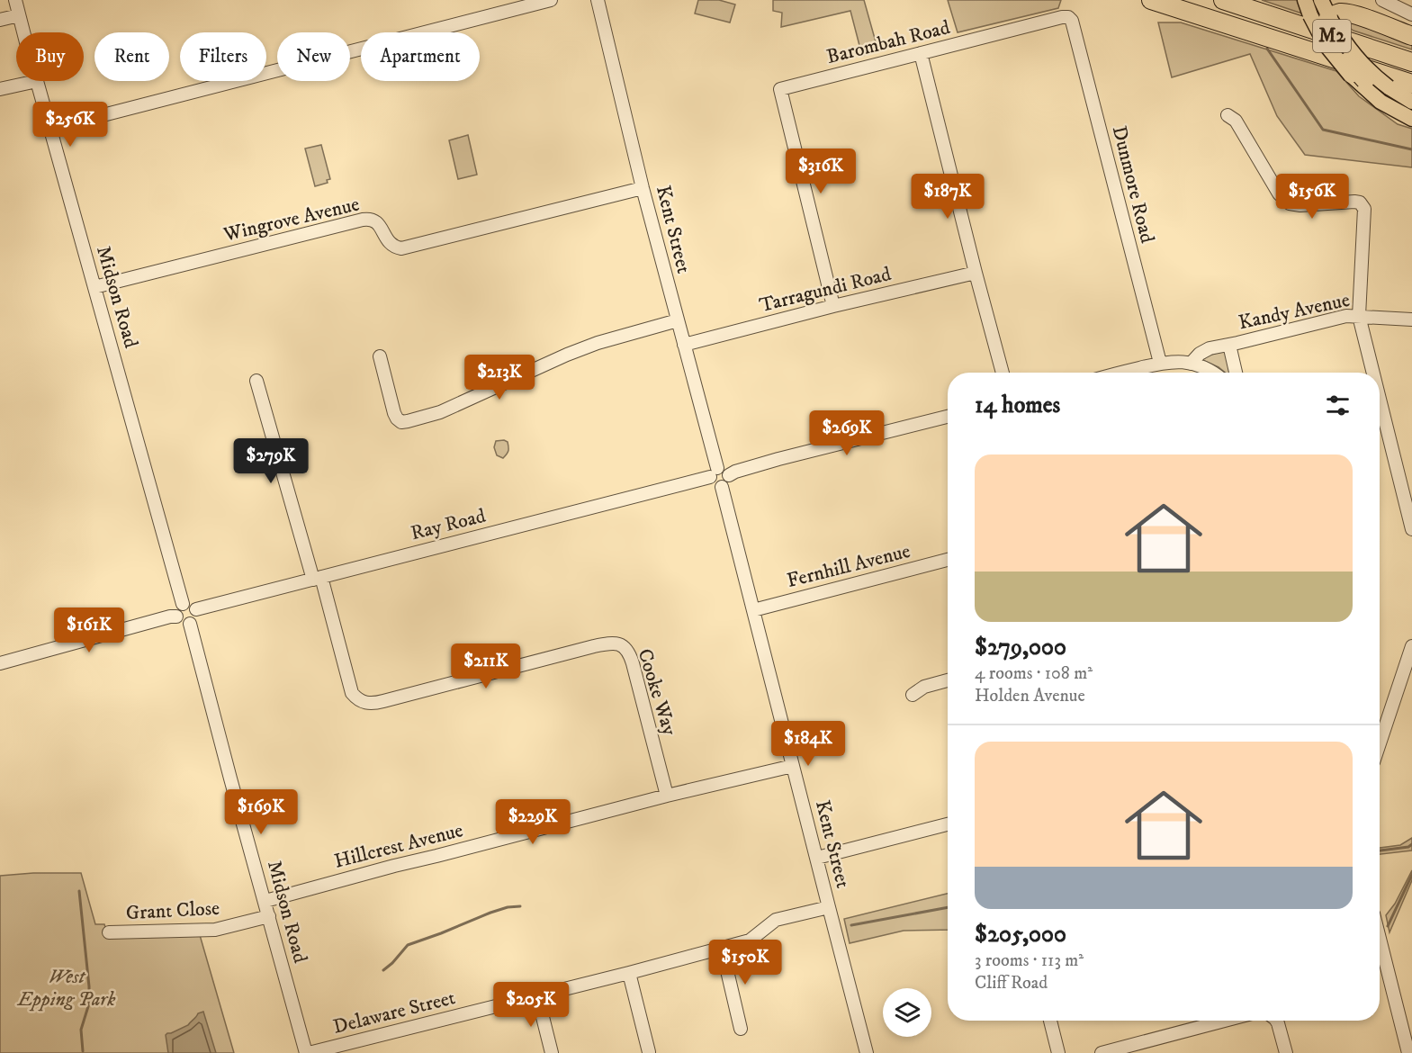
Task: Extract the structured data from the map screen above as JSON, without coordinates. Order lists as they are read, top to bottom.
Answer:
{
  "streets": {
    "highway": ["M2"],
    "street": [
      "Barombah Road",
      "Dunmore Road",
      "Wingrove Avenue",
      "Kent Street",
      "Tarragundi Road",
      "Midson Road",
      "Kandy Avenue",
      "Ray Road",
      "Fernhill Avenue",
      "Cooke Way",
      "Hillcrest Avenue",
      "Grant Close",
      "Delaware Street"
    ]
  },
  "crossings": [
    ["Barombah Road", "Dunmore Road"],
    ["Barombah Road", "Tarragundi Road"],
    ["Wingrove Avenue", "Kent Street"],
    ["Wingrove Avenue", "Midson Road"],
    ["Kent Street", "Tarragundi Road"],
    ["Kent Street", "Ray Road"],
    ["Kent Street", "Fernhill Avenue"],
    ["Kent Street", "Hillcrest Avenue"],
    ["Kent Street", "Delaware Street"],
    ["Midson Road", "Ray Road"],
    ["Midson Road", "Hillcrest Avenue"],
    ["Midson Road", "Grant Close"],
    ["Midson Road", "Delaware Street"],
    ["Ray Road", "Cooke Way"],
    ["Cooke Way", "Hillcrest Avenue"]
  ],
  "parks": ["West Epping Park"],
  "page": {
    "chip": [
      "Buy",
      "Rent",
      "Filters",
      "New",
      "Apartment"
    ],
    "price": [
      "$256K",
      "$316K",
      "$187K",
      "$156K",
      "$213K",
      "$269K",
      "$279K",
      "$161K",
      "$211K",
      "$184K",
      "$169K",
      "$229K",
      "$150K",
      "$205K"
    ],
    "heading": "14 homes",
    "list": [
      {
        "name": "$279,000",
        "note": "4 rooms · 108 m² · Holden Avenue"
      },
      {
        "name": "$205,000",
        "note": "3 rooms · 113 m² · Cliff Road"
      }
    ]
  }
}
